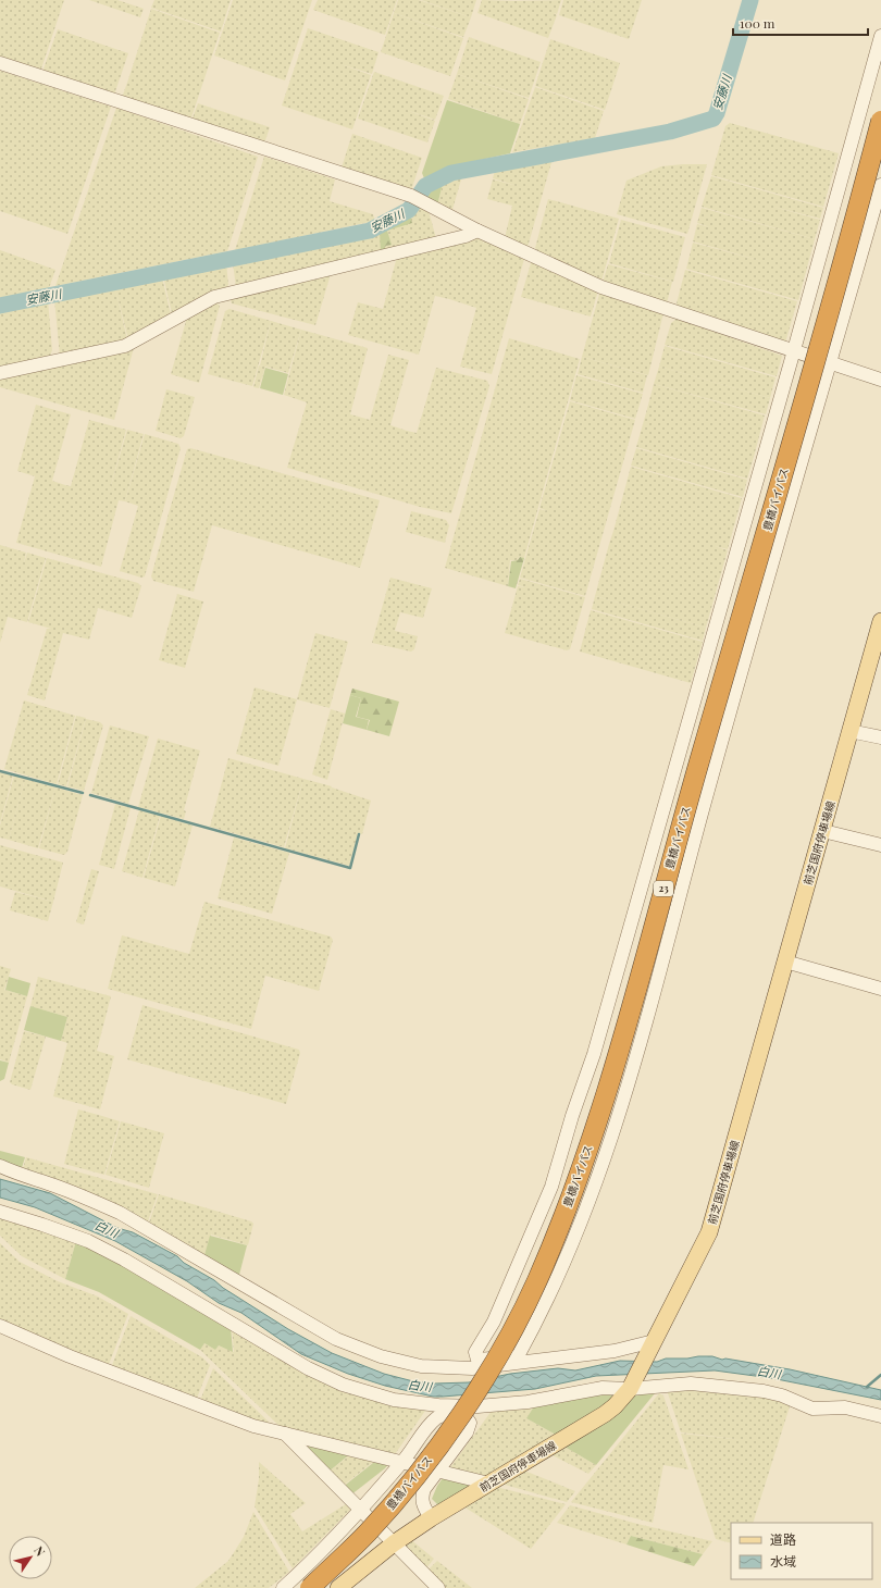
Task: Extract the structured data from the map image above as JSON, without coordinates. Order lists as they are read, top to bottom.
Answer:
{
  "streets": {
    "highway": ["豊橋バイパス", "23"],
    "main road": ["前芝国府停車場線"]
  },
  "water": ["安藤川", "白川"],
  "legend": ["道路", "水域"],
  "scale_bar": "100 m",
  "north": "top right"
}
